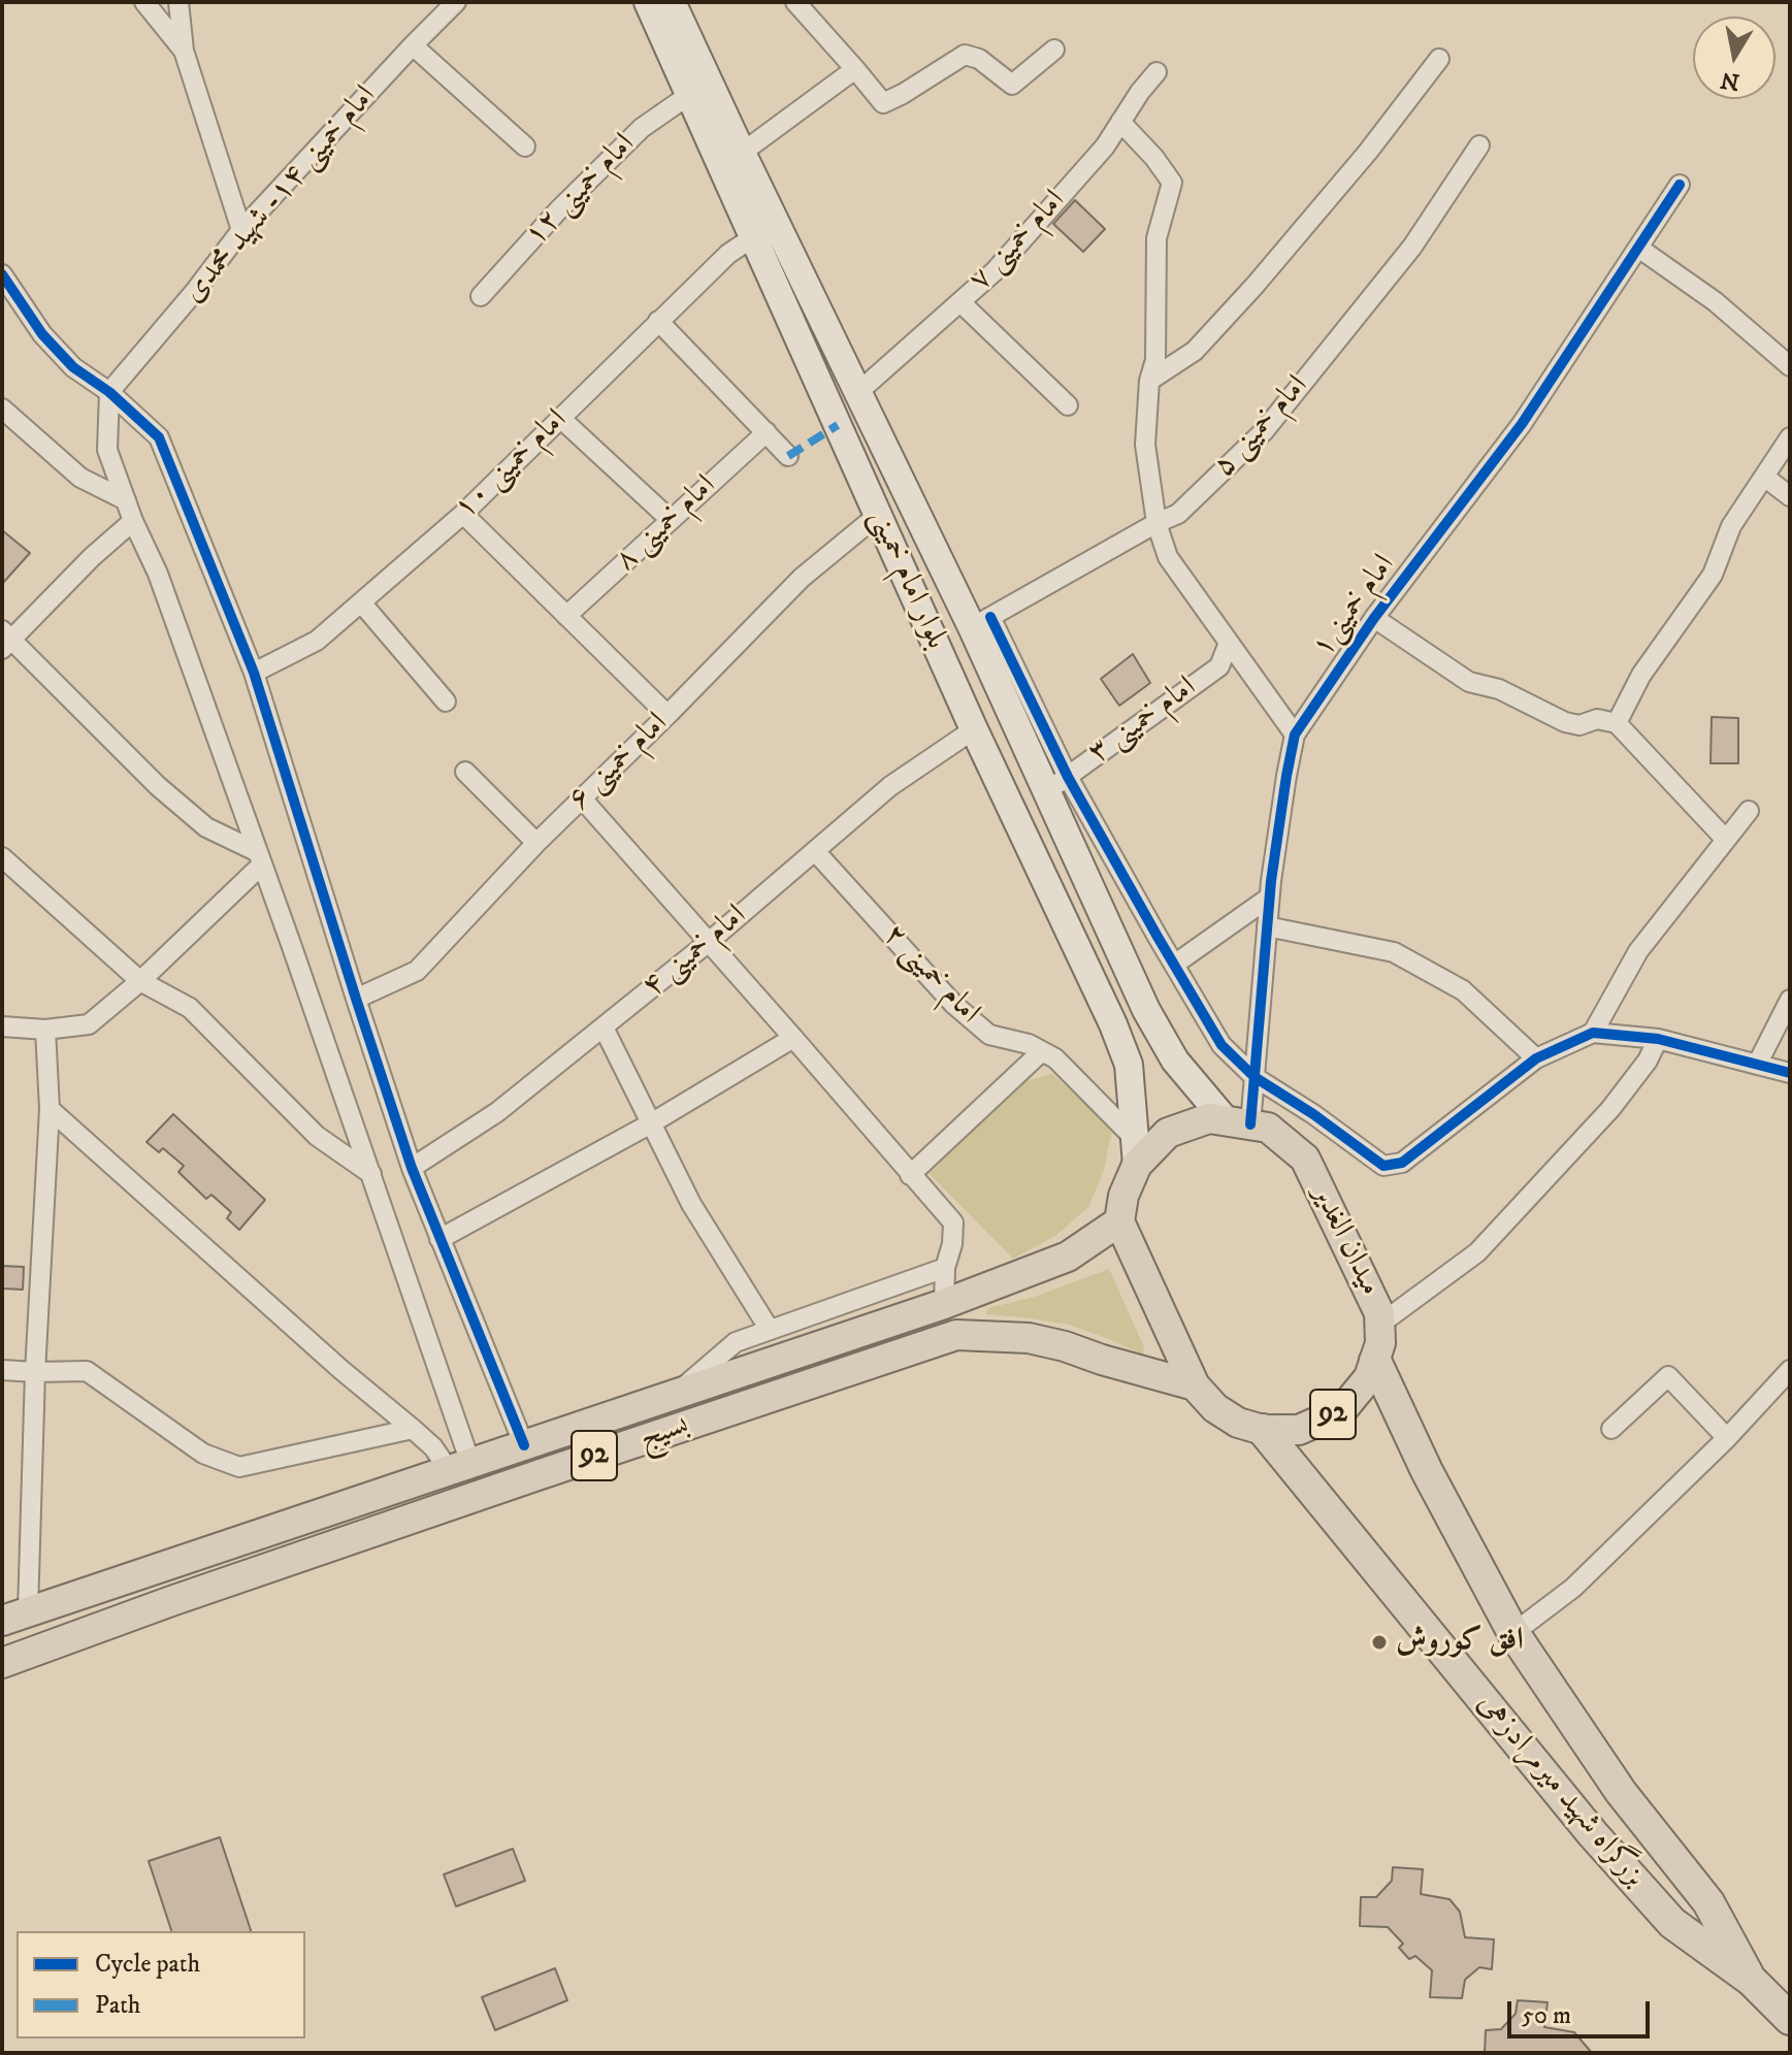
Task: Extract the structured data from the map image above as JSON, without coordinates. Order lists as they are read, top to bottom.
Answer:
{
  "streets": {
    "highway": ["92", "بزرگراه شهید میرمرادزهی"],
    "main road": ["بلوار امام خمینی", "میدان الغدیر", "بسیج"],
    "street": [
      "امام خمینی ۱۲",
      "امام خمینی ۱۴- شهید محمدی",
      "امام خمینی ۷",
      "امام خمینی ۵",
      "امام خمینی ۱۰",
      "امام خمینی ۸",
      "امام خمینی۱",
      "امام خمینی ۳",
      "امام خمینی ۶",
      "امام خمینی ۴",
      "امام خمینی ۲"
    ]
  },
  "crossings": [
    ["امام خمینی ۱۲", "بلوار امام خمینی"],
    ["امام خمینی ۷", "بلوار امام خمینی"],
    ["امام خمینی ۵", "بلوار امام خمینی"],
    ["امام خمینی ۱۰", "بلوار امام خمینی"],
    ["بلوار امام خمینی", "امام خمینی۱"],
    ["بلوار امام خمینی", "امام خمینی ۳"],
    ["بلوار امام خمینی", "امام خمینی ۶"],
    ["بلوار امام خمینی", "امام خمینی ۴"],
    ["بلوار امام خمینی", "امام خمینی ۲"],
    ["بلوار امام خمینی", "میدان الغدیر"],
    ["بلوار امام خمینی", "بسیج"],
    ["بلوار امام خمینی", "بزرگراه شهید میرمرادزهی"],
    ["امام خمینی۱", "امام خمینی ۲"],
    ["امام خمینی۱", "میدان الغدیر"],
    ["امام خمینی۱", "بسیج"],
    ["امام خمینی۱", "بزرگراه شهید میرمرادزهی"],
    ["امام خمینی ۴", "امام خمینی ۲"],
    ["امام خمینی ۲", "میدان الغدیر"],
    ["امام خمینی ۲", "بسیج"],
    ["امام خمینی ۲", "بزرگراه شهید میرمرادزهی"],
    ["میدان الغدیر", "بسیج"],
    ["میدان الغدیر", "بزرگراه شهید میرمرادزهی"],
    ["بسیج", "بزرگراه شهید میرمرادزهی"]
  ],
  "places": ["افق کوروش"],
  "legend": ["Cycle path", "Path"],
  "scale_bar": "50 m",
  "north": "bottom"
}
